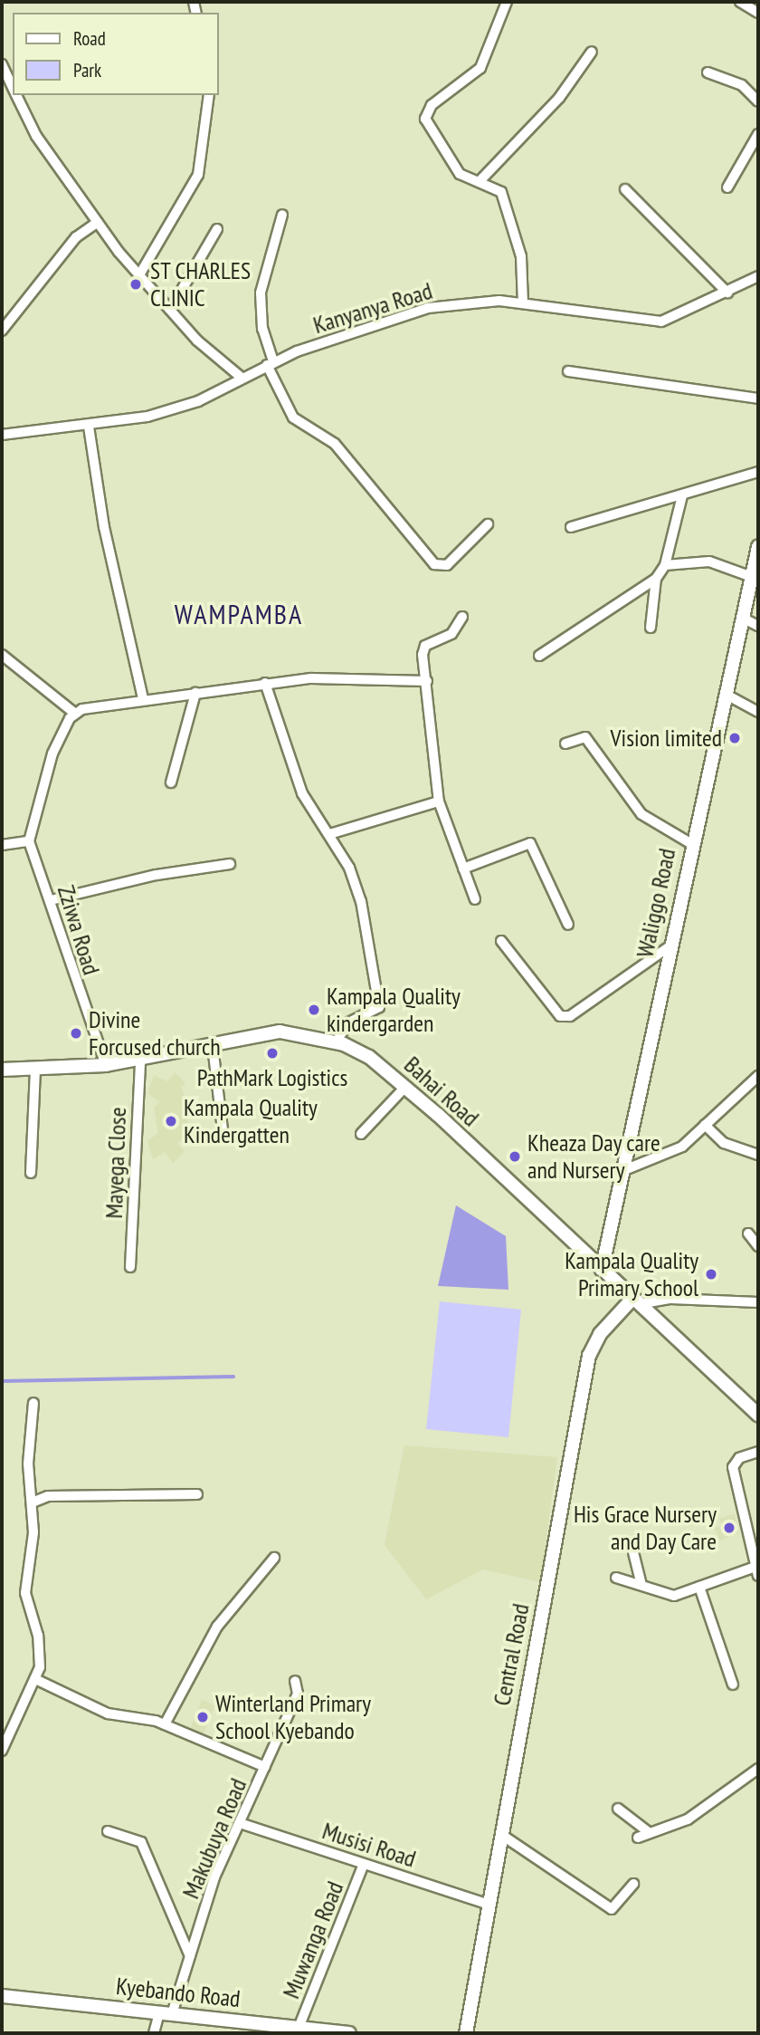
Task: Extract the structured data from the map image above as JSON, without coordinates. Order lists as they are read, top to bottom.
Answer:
{
  "streets": {
    "street": [
      "Kanyanya Road",
      "Waliggo Road",
      "Zziwa Road",
      "Bahai Road",
      "Mayega Close",
      "Central Road",
      "Makubuya Road",
      "Musisi Road",
      "Muwanga Road",
      "Kyebando Road"
    ]
  },
  "crossings": [
    ["Waliggo Road", "Bahai Road"],
    ["Zziwa Road", "Bahai Road"],
    ["Bahai Road", "Mayega Close"],
    ["Bahai Road", "Central Road"],
    ["Central Road", "Musisi Road"],
    ["Makubuya Road", "Musisi Road"],
    ["Makubuya Road", "Kyebando Road"],
    ["Musisi Road", "Muwanga Road"],
    ["Muwanga Road", "Kyebando Road"]
  ],
  "districts": ["WAMPAMBA"],
  "places": [
    "ST CHARLES CLINIC",
    "Vision limited",
    "Kampala Quality kindergarden",
    "Divine Forcused church",
    "PathMark Logistics",
    "Kampala Quality Kindergatten",
    "Kheaza Day care and Nursery",
    "Kampala Quality Primary School",
    "His Grace Nursery and Day Care",
    "Winterland Primary School Kyebando"
  ],
  "legend": ["Road", "Park"]
}
